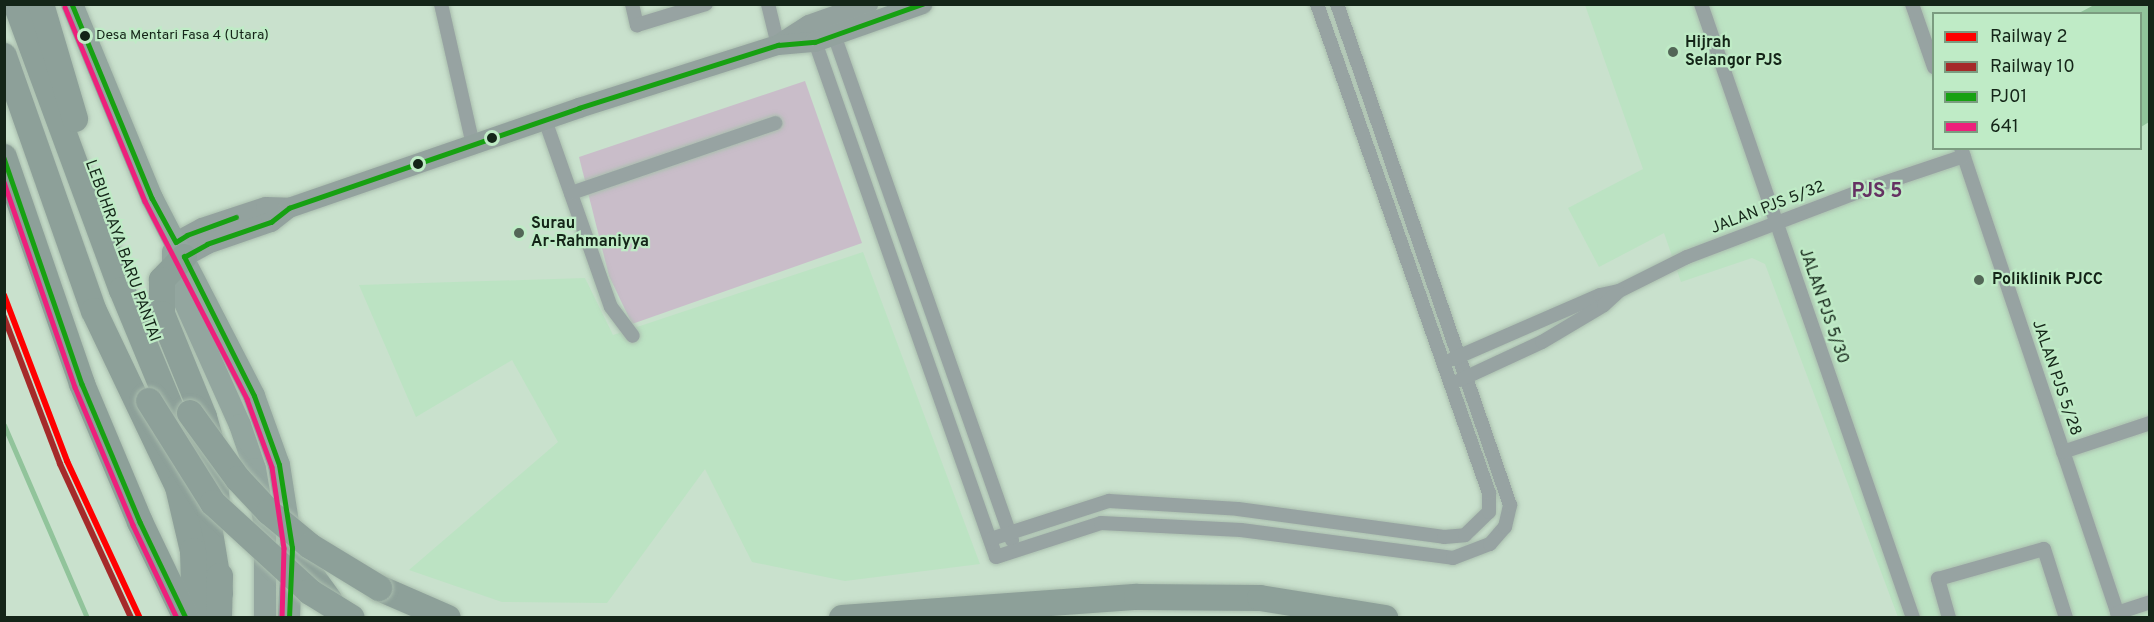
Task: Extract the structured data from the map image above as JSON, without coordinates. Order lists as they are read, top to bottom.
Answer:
{
  "streets": {
    "highway": ["LEBUHRAYA BARU PANTAI"],
    "street": ["JALAN PJS 5/32", "JALAN PJS 5/30", "JALAN PJS 5/28"]
  },
  "crossings": [
    ["JALAN PJS 5/32", "JALAN PJS 5/30"],
    ["JALAN PJS 5/32", "JALAN PJS 5/28"]
  ],
  "districts": ["PJS 5"],
  "places": [
    "Desa Mentari Fasa 4 (Utara)",
    "Hijrah Selangor PJS",
    "Surau Ar-Rahmaniyya",
    "Poliklinik PJCC"
  ],
  "lines": [
    "transit line PJ01",
    "transit line 641",
    "rail line 2",
    "rail line 10"
  ],
  "legend": [
    "Railway 2",
    "Railway 10",
    "PJ01",
    "641"
  ]
}
